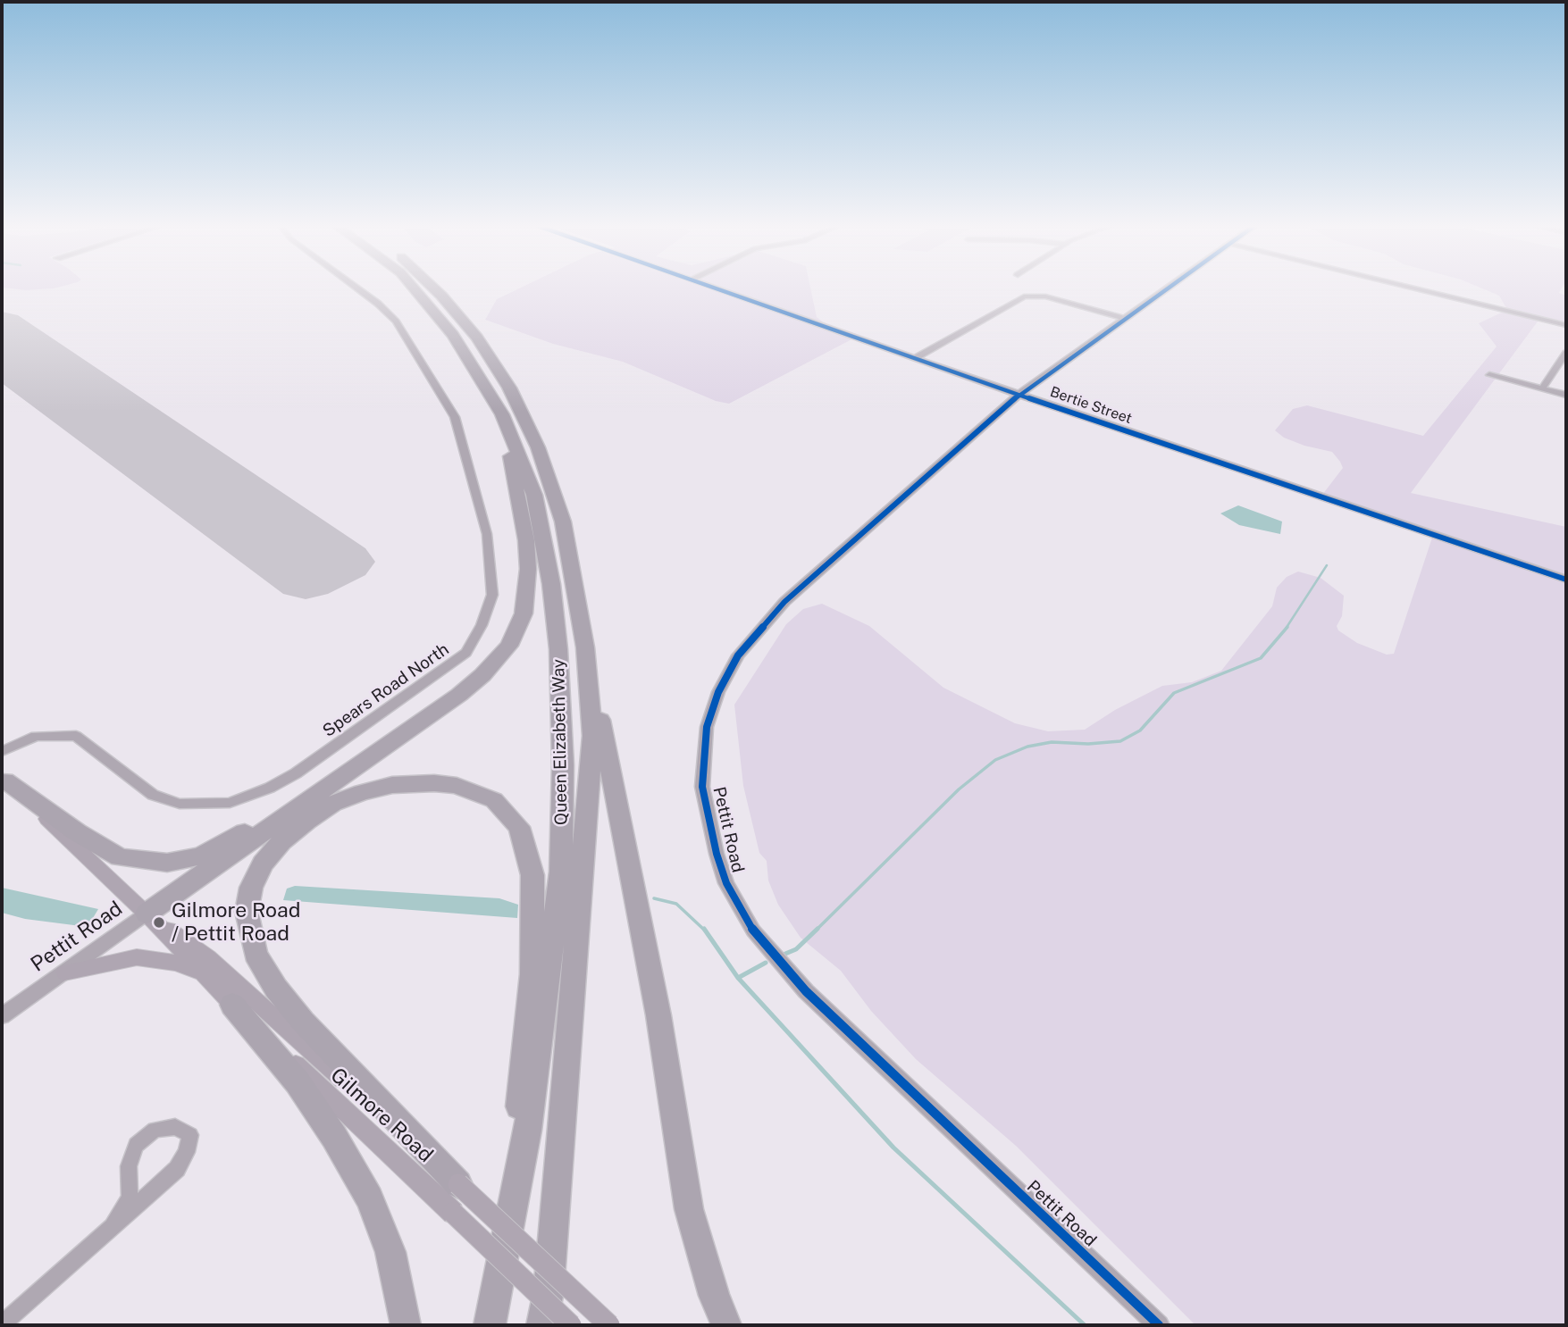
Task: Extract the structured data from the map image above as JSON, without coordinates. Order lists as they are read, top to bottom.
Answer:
{
  "streets": {
    "highway": ["Queen Elizabeth Way"],
    "main road": ["Gilmore Road"],
    "street": ["Bertie Street", "Spears Road North", "Pettit Road"]
  },
  "crossings": [
    ["Bertie Street", "Pettit Road"],
    ["Pettit Road", "Gilmore Road"]
  ],
  "places": ["Gilmore Road / Pettit Road"]
}
